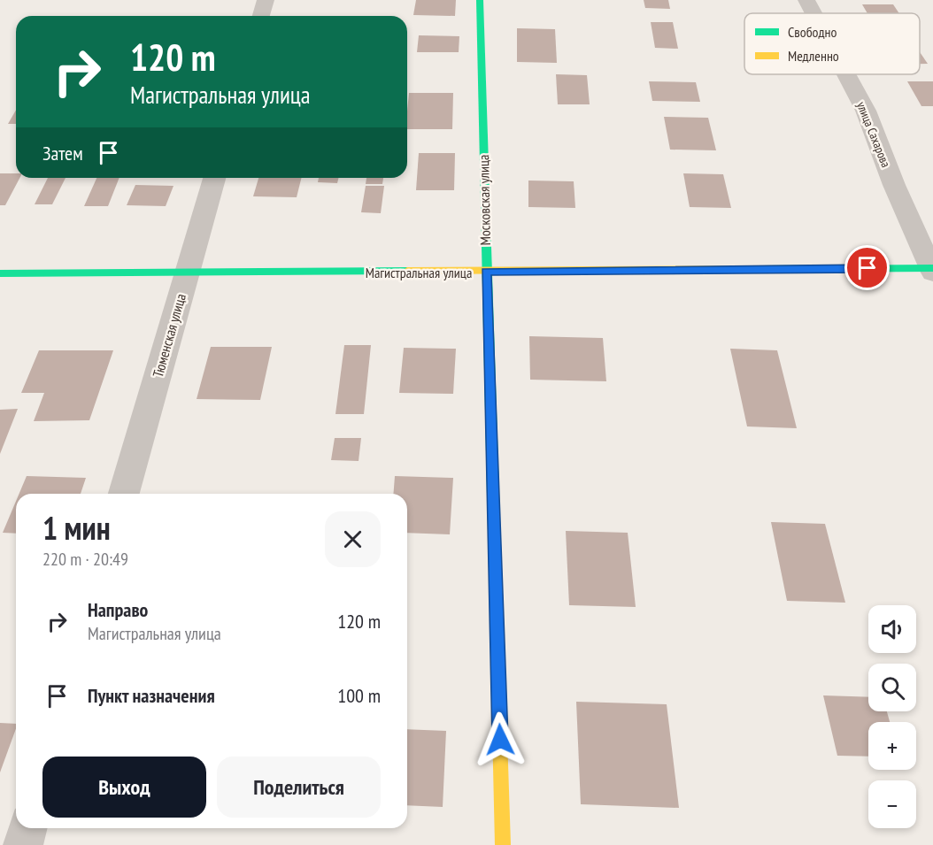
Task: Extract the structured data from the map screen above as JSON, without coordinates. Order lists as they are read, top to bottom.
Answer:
{
  "streets": {
    "street": [
      "улица Сахарова",
      "Московская улица",
      "Магистральная улица",
      "Тюменская улица"
    ]
  },
  "crossings": [
    ["улица Сахарова", "Магистральная улица"],
    ["Московская улица", "Магистральная улица"],
    ["Магистральная улица", "Тюменская улица"]
  ],
  "legend": ["Свободно", "Медленно"],
  "page": {
    "turn": ["120 m", "Магистральная улица"],
    "then": "Затем",
    "heading": ["1 мин", "220 m · 20:49"],
    "list": [
      {
        "name": "Направо",
        "note": "Магистральная улица",
        "value": "120 m"
      },
      {
        "name": "Пункт назначения",
        "value": "100 m"
      }
    ],
    "map_buttons": ["+", "−"],
    "buttons": ["Выход", "Поделиться"]
  }
}
